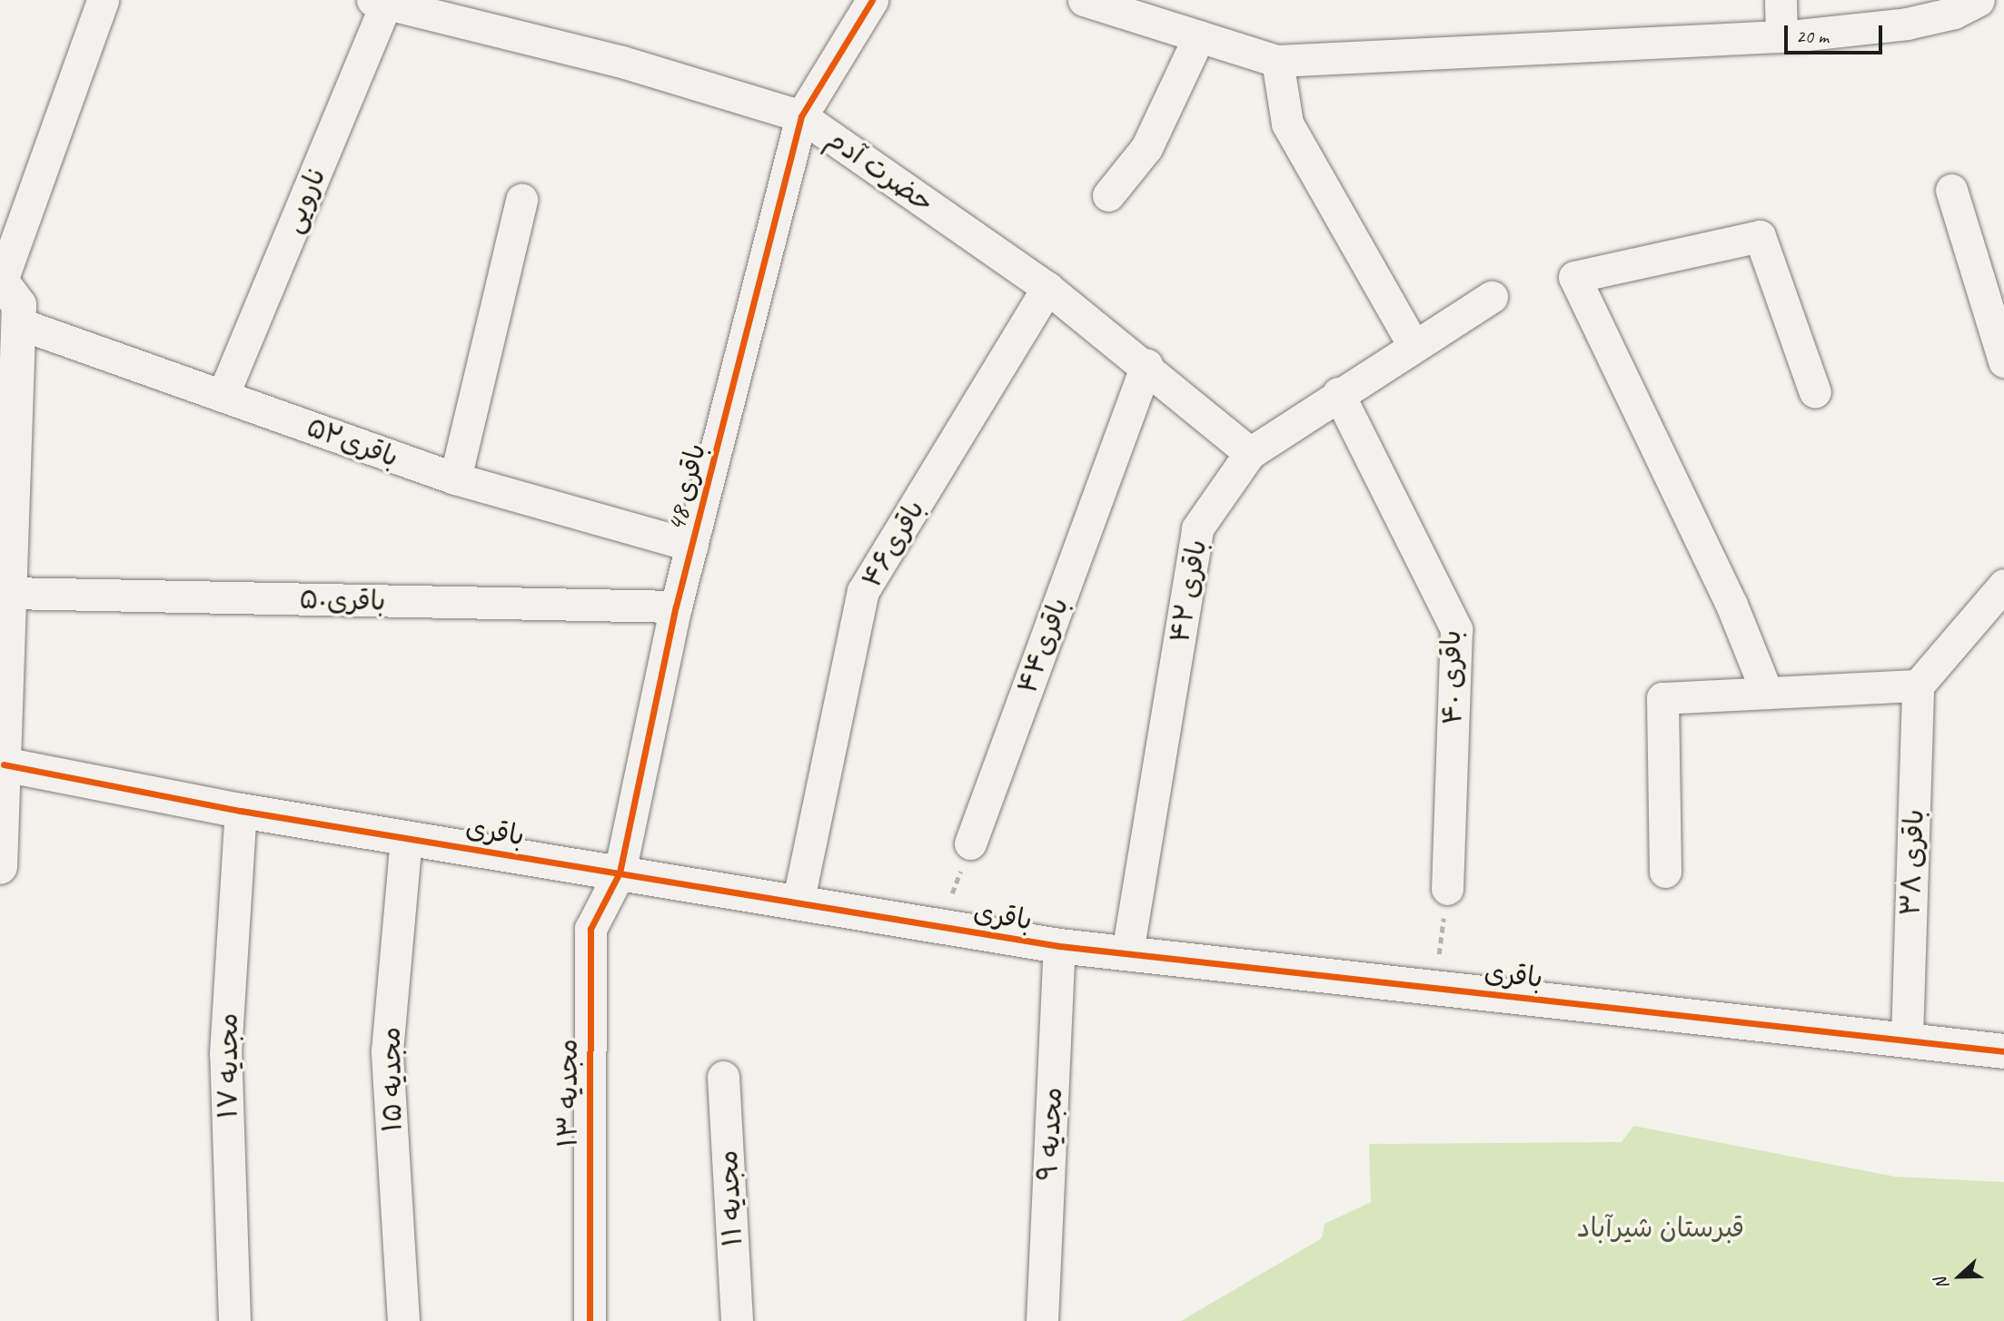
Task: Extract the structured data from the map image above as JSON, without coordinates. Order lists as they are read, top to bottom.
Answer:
{
  "streets": {
    "street": [
      "حضرت آدم",
      "نارویی",
      "باقری۵۲",
      "باقری 48",
      "باقری۴۶",
      "باقری ۴۲",
      "باقری۵۰",
      "باقری۴۴",
      "باقری ۴۰",
      "باقری",
      "باقری ۳۸",
      "مجدیه ۱۷",
      "مجدیه ۱۵",
      "مجدیه ۱۳",
      "مجدیه ۹",
      "مجدیه ۱۱"
    ]
  },
  "crossings": [
    ["حضرت آدم", "نارویی"],
    ["حضرت آدم", "باقری 48"],
    ["حضرت آدم", "باقری۴۶"],
    ["حضرت آدم", "باقری ۴۲"],
    ["حضرت آدم", "باقری۴۴"],
    ["نارویی", "باقری۵۲"],
    ["باقری۵۲", "باقری 48"],
    ["باقری 48", "باقری۵۰"],
    ["باقری 48", "باقری"],
    ["باقری 48", "مجدیه ۱۳"],
    ["باقری۴۶", "باقری"],
    ["باقری ۴۲", "باقری ۴۰"],
    ["باقری ۴۲", "باقری"],
    ["باقری", "باقری ۳۸"],
    ["باقری", "مجدیه ۱۷"],
    ["باقری", "مجدیه ۱۵"],
    ["باقری", "مجدیه ۱۳"],
    ["باقری", "مجدیه ۹"]
  ],
  "parks": ["قبرستان شیرآباد"],
  "scale_bar": "20 m",
  "north": "left"
}
